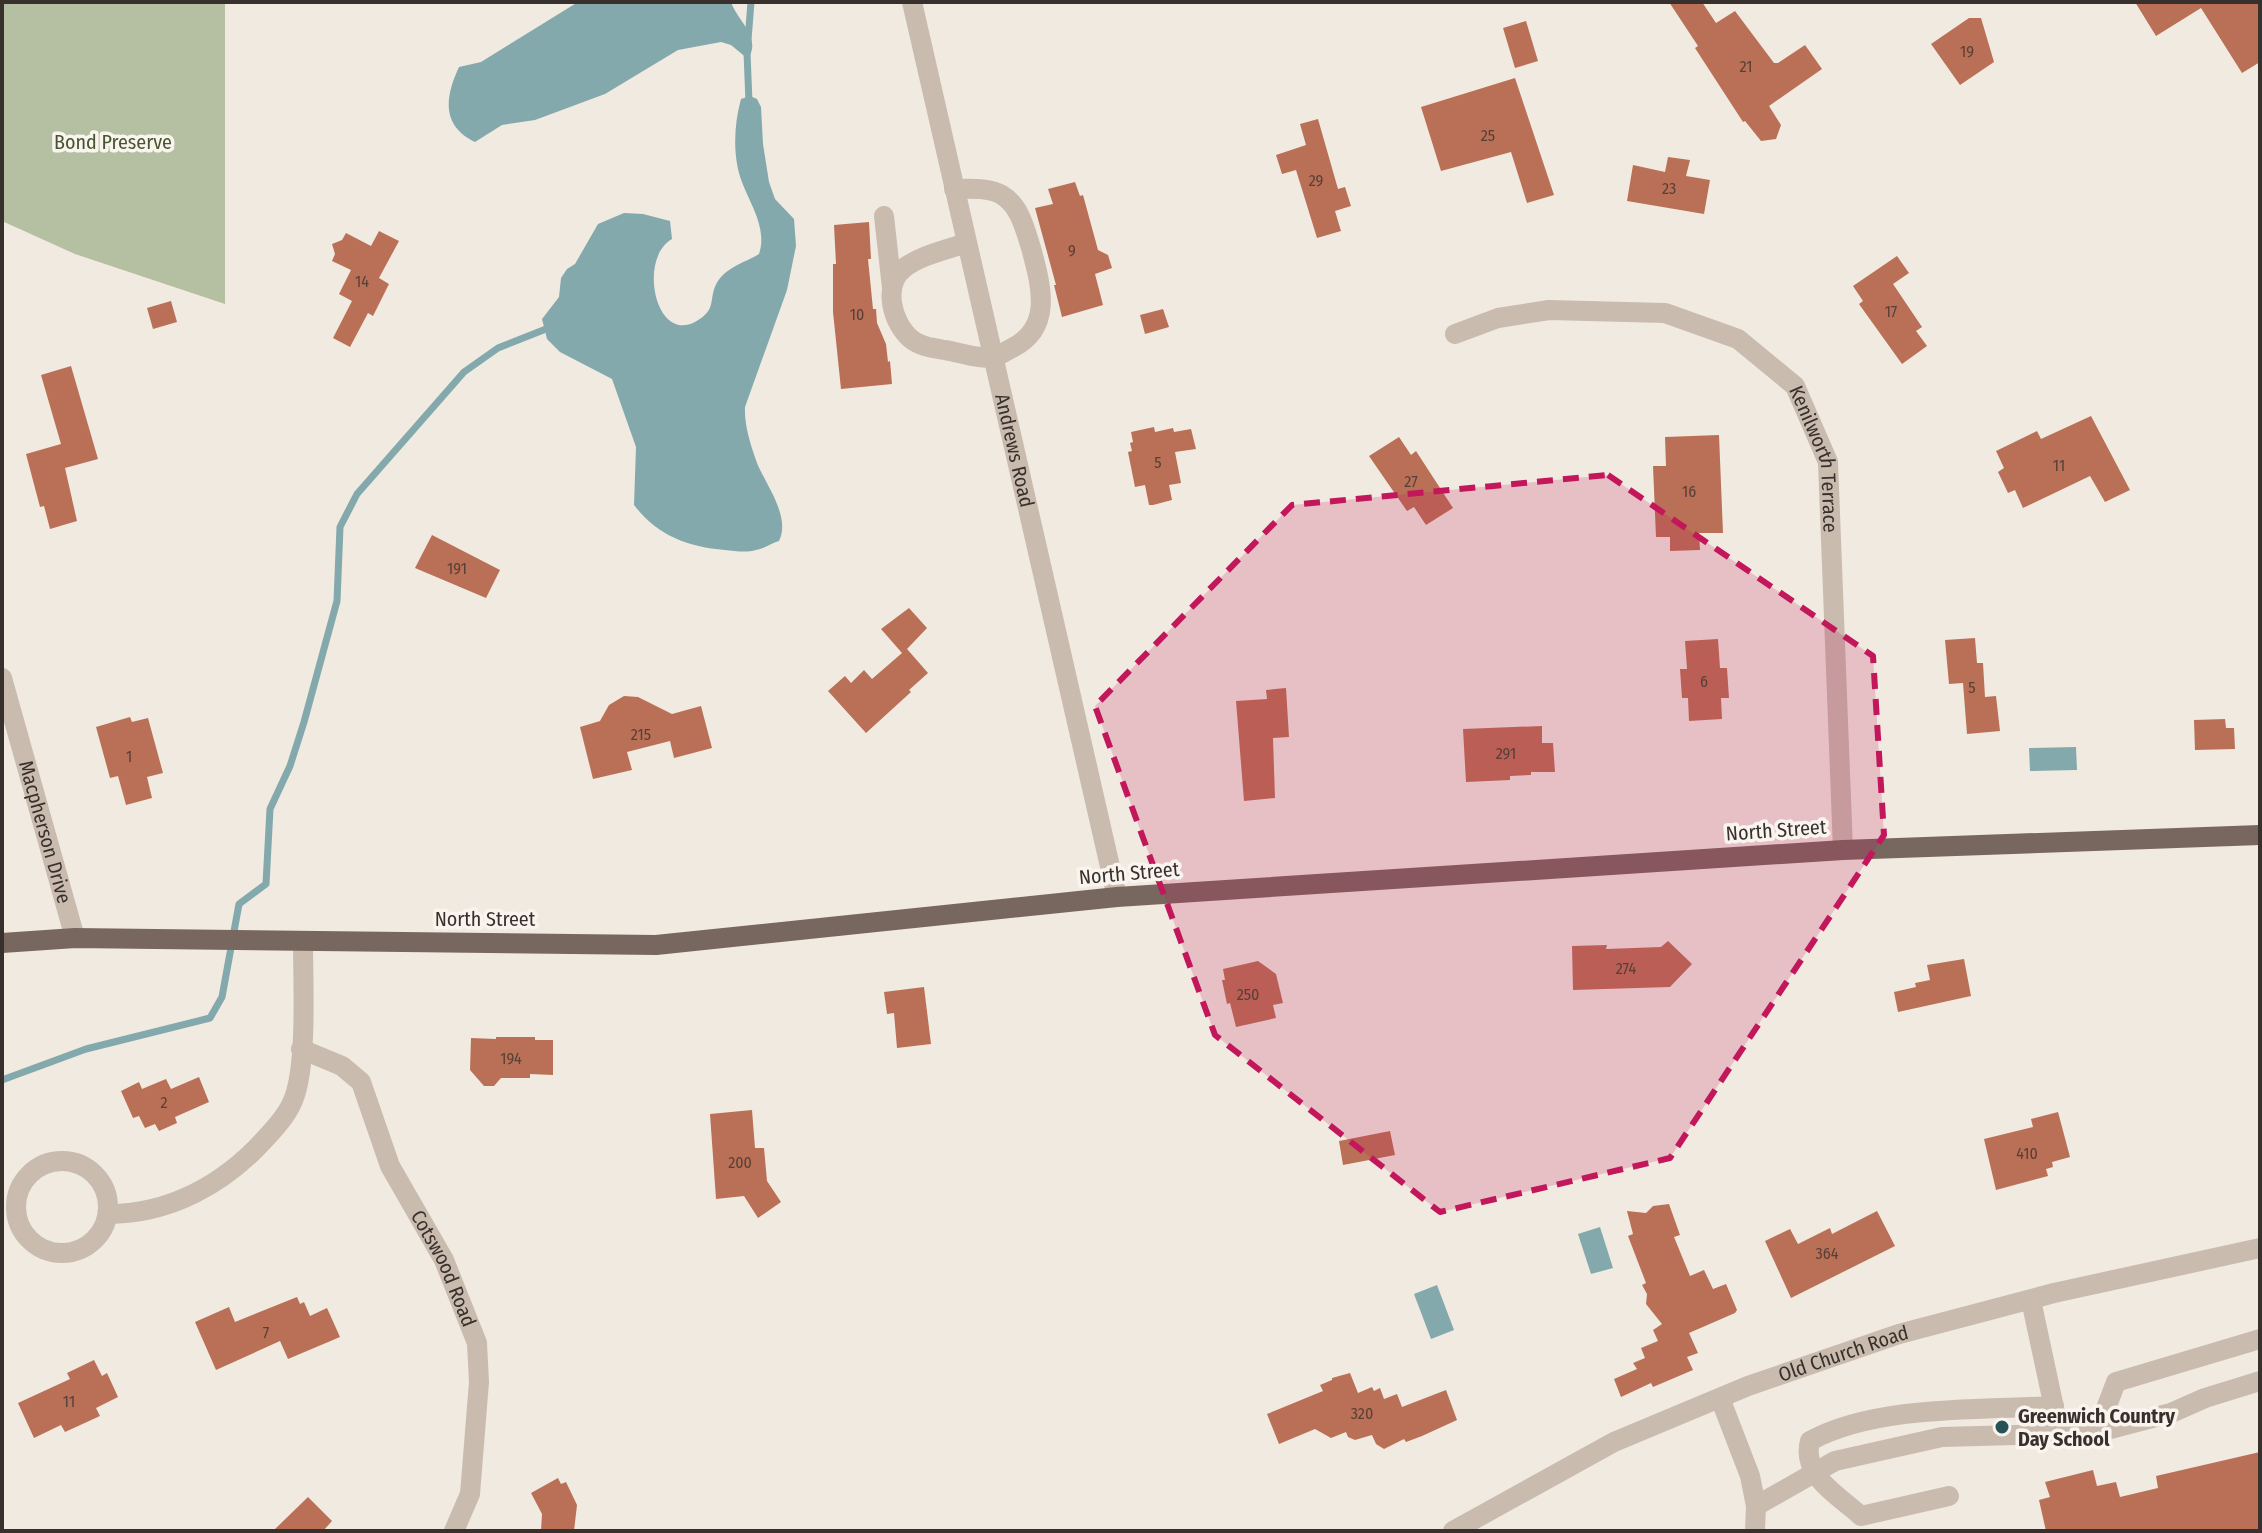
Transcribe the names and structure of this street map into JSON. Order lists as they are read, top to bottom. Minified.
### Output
{"streets":{"main road":["North Street"],"street":["Andrews Road","Kenilworth Terrace","Macpherson Drive","Cotswood Road","Old Church Road"]},"crossings":[["Andrews Road","North Street"],["Kenilworth Terrace","North Street"],["North Street","Macpherson Drive"]],"parks":["Bond Preserve"],"places":["Greenwich Country Day School"],"house_numbers":["19","21","25","29","23","9","14","17","10","5","11","27","16","191","6","5","215","291","1","274","250","194","2","410","200","364","7","11","320"]}
